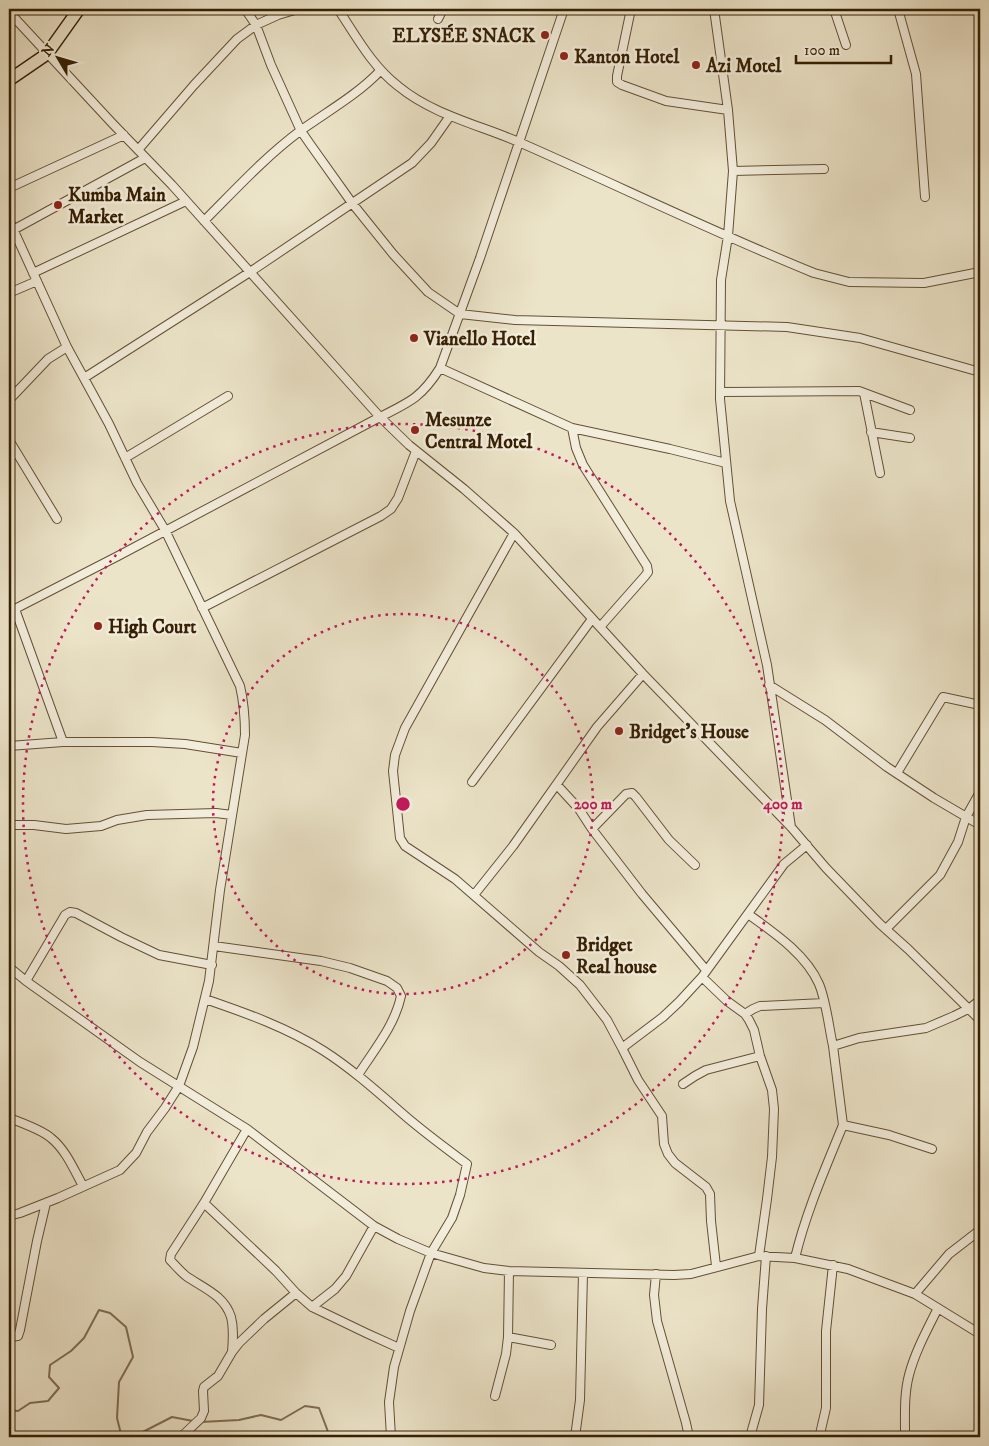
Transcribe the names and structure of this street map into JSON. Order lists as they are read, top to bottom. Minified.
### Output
{"places":["ELYSÉE SNACK","Kanton Hotel","Azi Motel","Kumba Main Market","Vianello Hotel","Mesunze Central Motel","High Court","Bridget’s House","Bridget Real house"],"scale_bar":"100 m","north":"top left","rings":["200 m","400 m"]}
